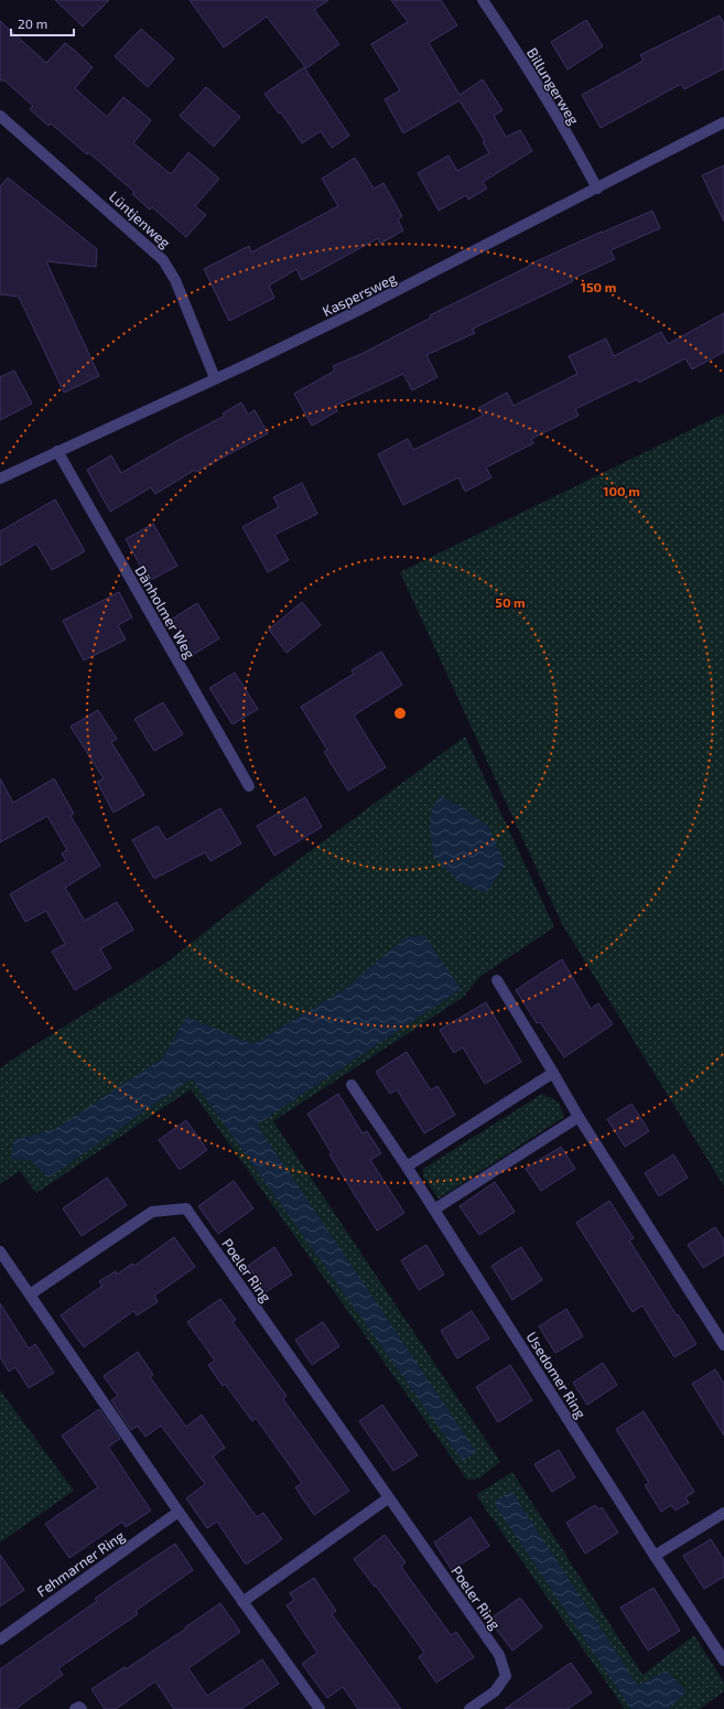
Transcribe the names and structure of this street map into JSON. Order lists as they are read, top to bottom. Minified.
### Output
{"streets":{"street":["Billungerweg","Lüntjenweg","Kaspersweg","Dänholmer Weg","Poeler Ring","Usedomer Ring","Fehmarner Ring"]},"crossings":[["Billungerweg","Kaspersweg"],["Lüntjenweg","Kaspersweg"],["Kaspersweg","Dänholmer Weg"]],"scale_bar":"20 m","rings":["150 m","100 m","50 m"]}
